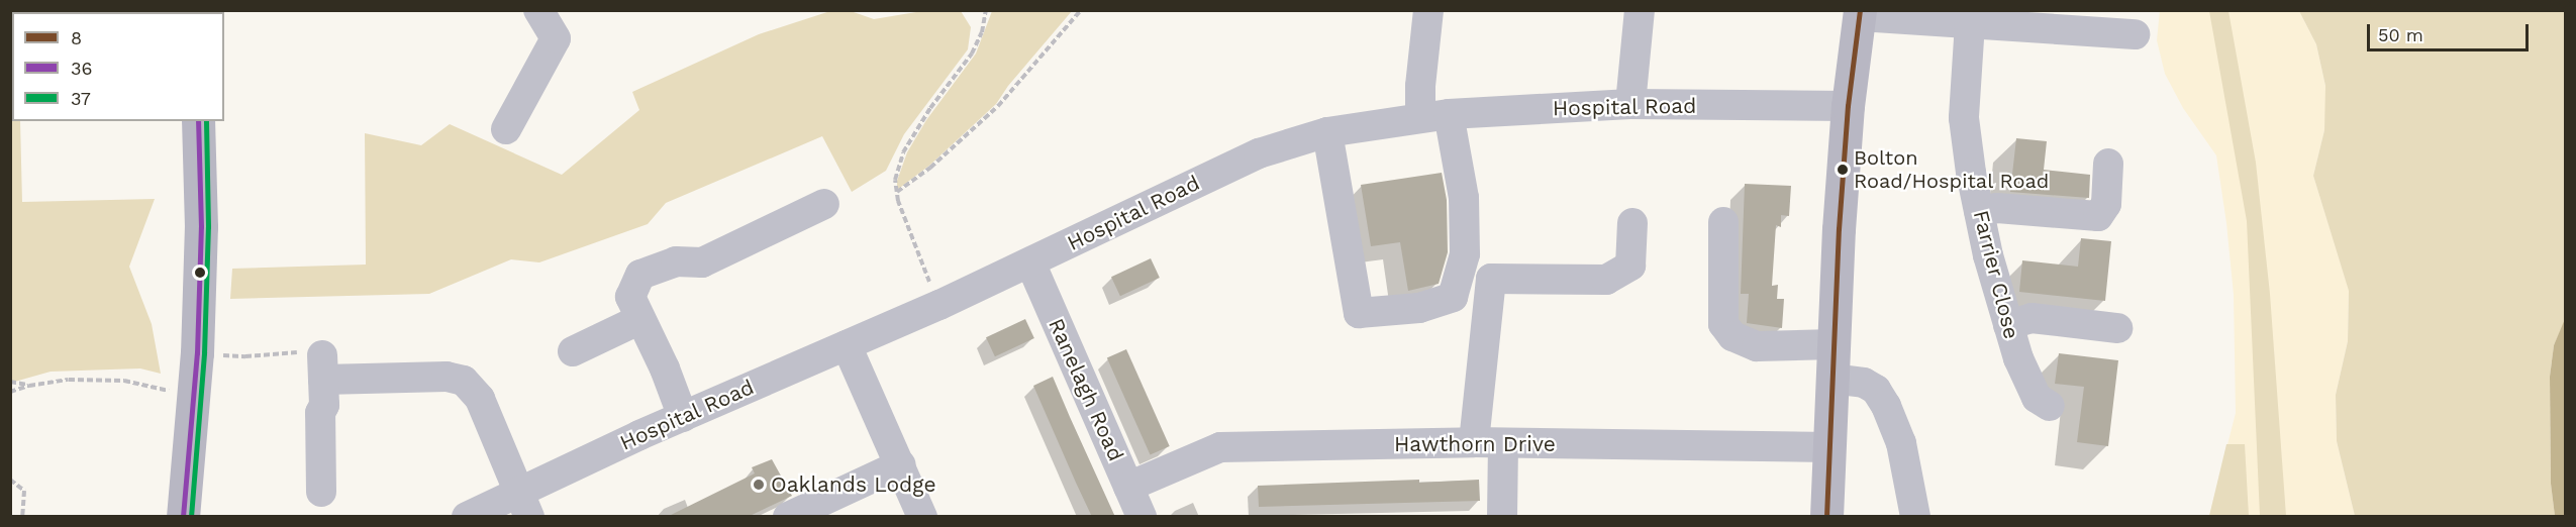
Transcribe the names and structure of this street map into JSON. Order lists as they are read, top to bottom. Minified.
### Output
{"streets":{"street":["Hospital Road","Farrier Close","Ranelagh Road","Hawthorn Drive"]},"crossings":[["Hospital Road","Ranelagh Road"],["Ranelagh Road","Hawthorn Drive"]],"places":["Bolton Road/Hospital Road","Oaklands Lodge"],"lines":["transit line 8","transit line 36","transit line 37"],"legend":["8","36","37"],"scale_bar":"50 m"}
